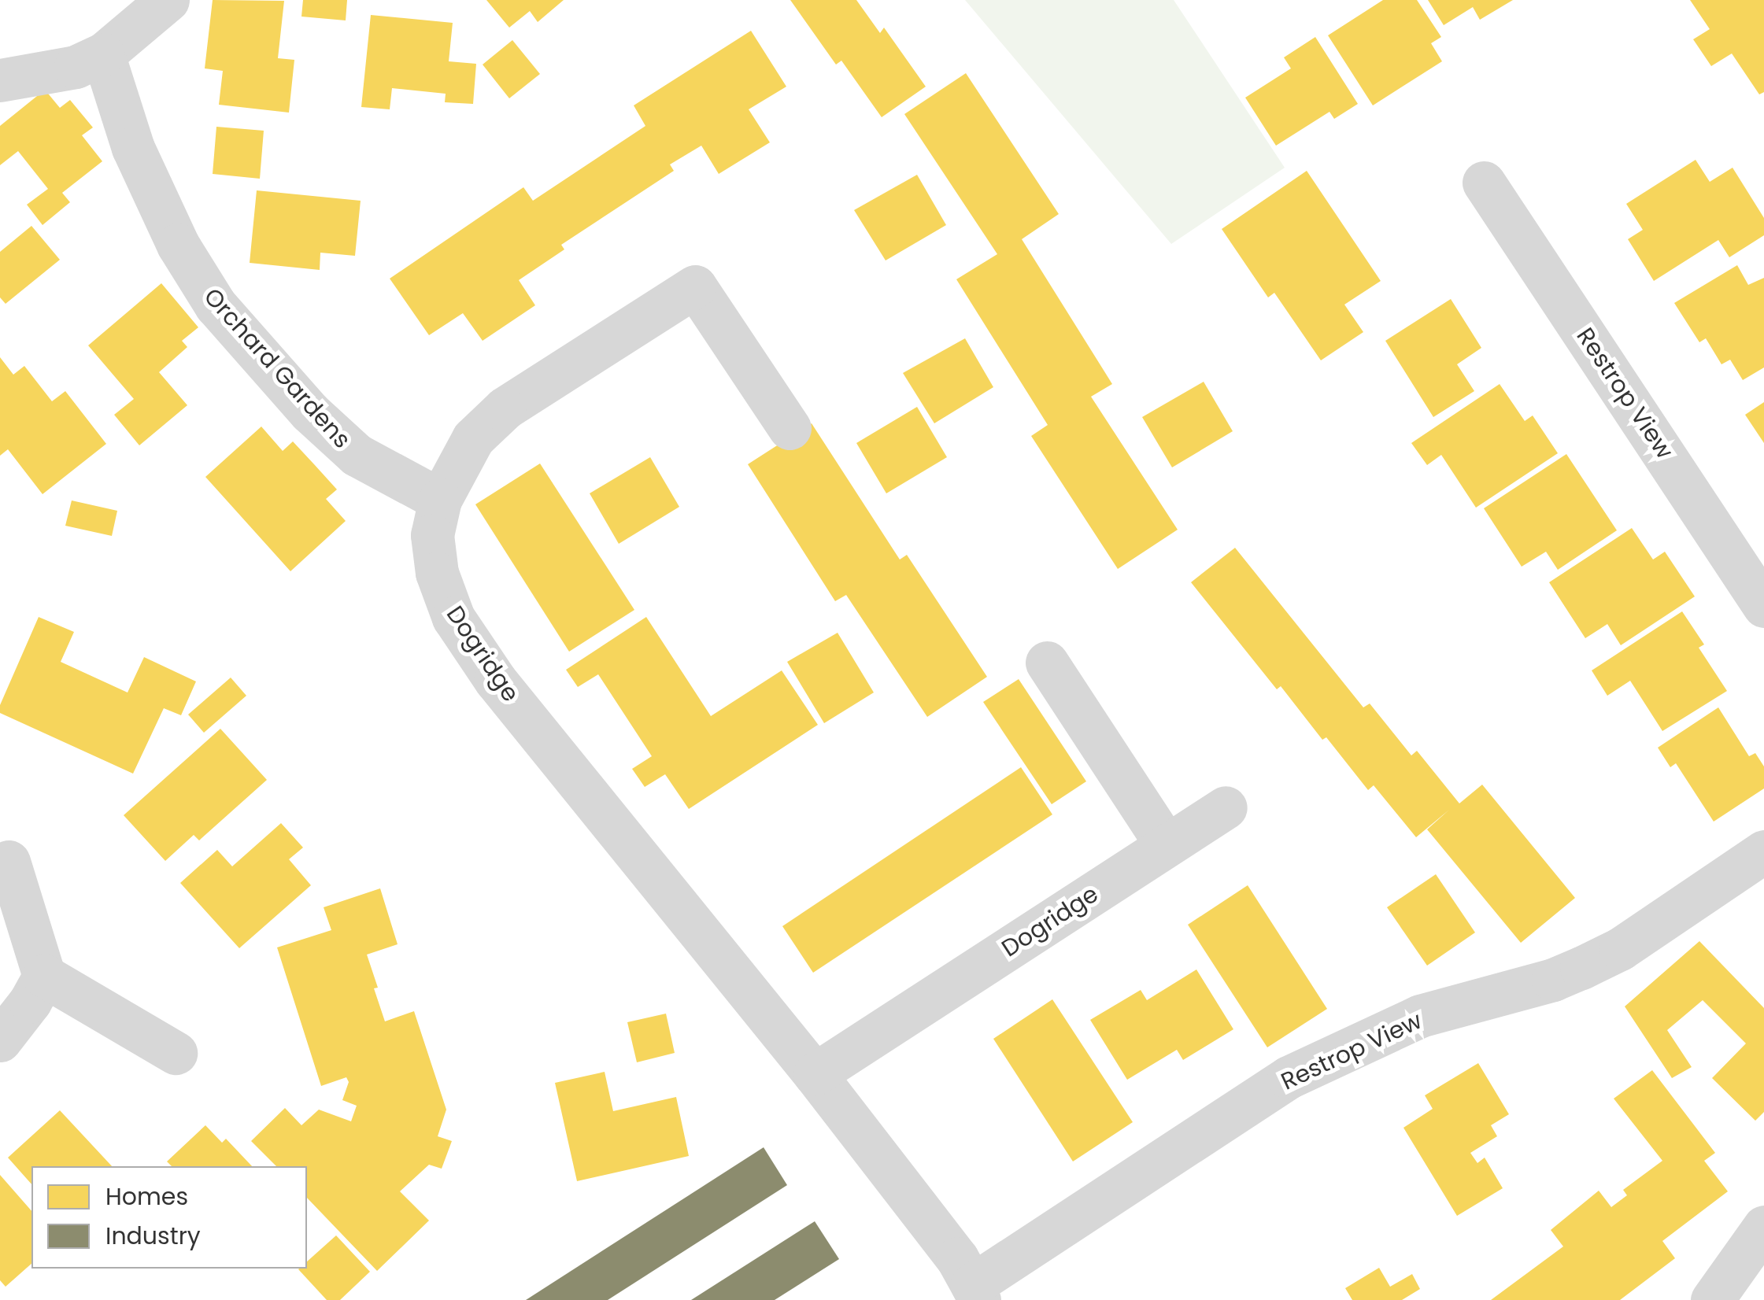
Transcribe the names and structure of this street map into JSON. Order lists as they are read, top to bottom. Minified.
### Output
{"streets":{"street":["Orchard Gardens","Restrop View","Dogridge"]},"crossings":[["Orchard Gardens","Dogridge"],["Restrop View","Dogridge"]],"legend":["Homes","Industry"]}
